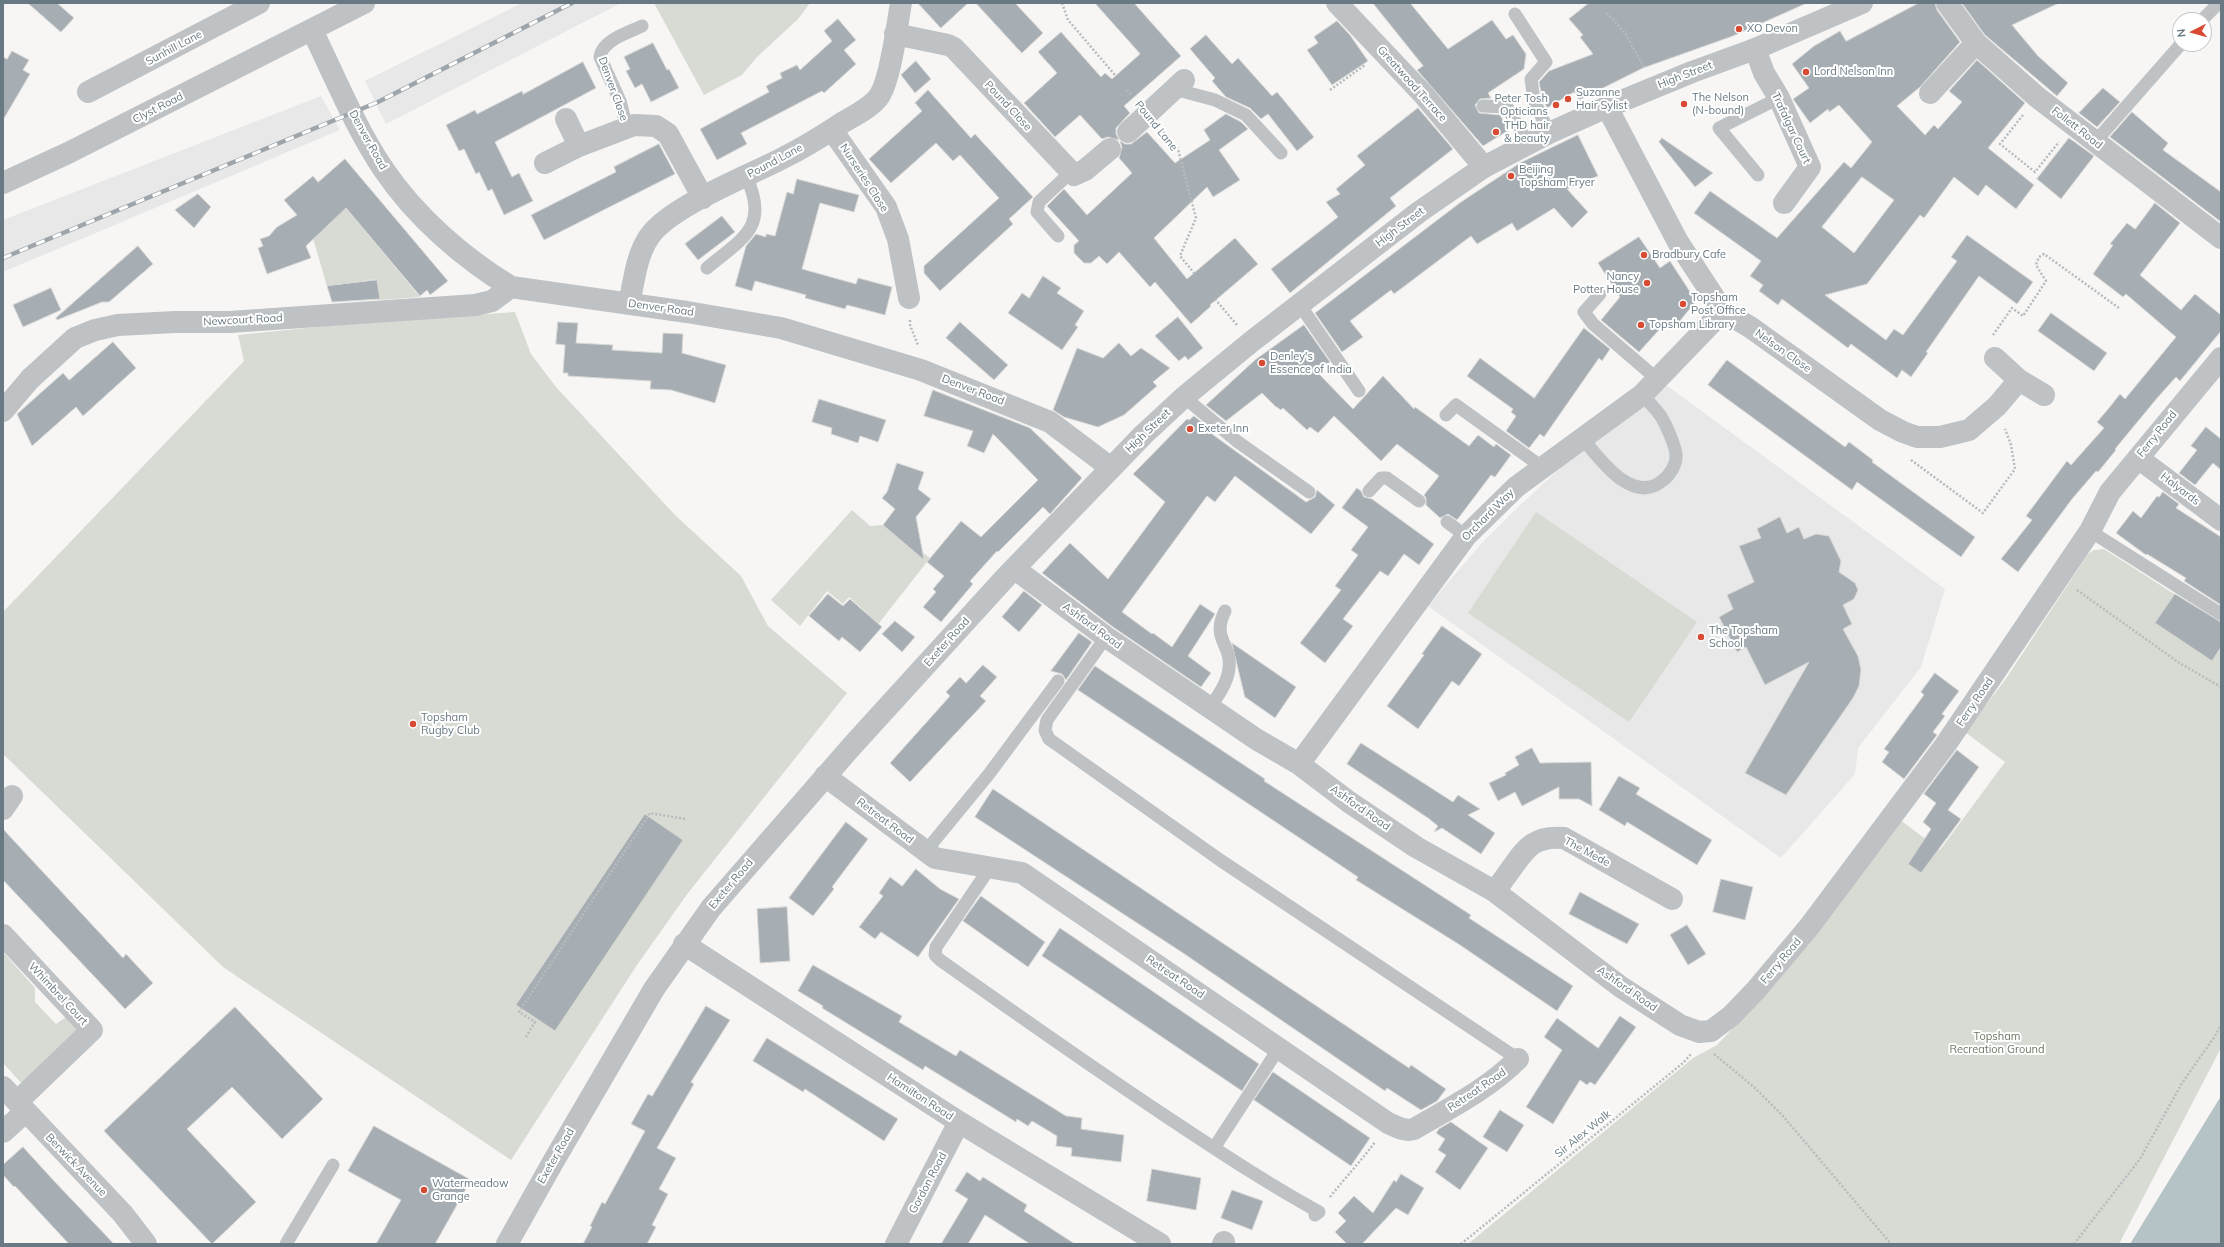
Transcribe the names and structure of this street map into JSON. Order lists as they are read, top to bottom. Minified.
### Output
{"streets":{"street":["Sunhill Lane","High Street","Greatwood Terrace","Denver Close","Pound Close","Clyst Road","Pound Lane","Trafalgar Court","Follett Road","Denver Road","Nurseries Close","Newcourt Road","Nelson Close","Ferry Road","Halyards","Orchard Way","Ashford Road","Exeter Road","Retreat Road","The Mede","Whimbrel Court","Hamilton Road","Berwick Avenue","Gordon Road"],"path":["Sir Alex Walk"]},"crossings":[["High Street","Greatwood Terrace"],["High Street","Trafalgar Court"],["High Street","Denver Road"],["High Street","Nelson Close"],["High Street","Ashford Road"],["High Street","Exeter Road"],["Denver Close","Pound Lane"],["Pound Close","Pound Lane"],["Clyst Road","Denver Road"],["Pound Lane","Denver Road"],["Pound Lane","Nurseries Close"],["Denver Road","Newcourt Road"],["Nelson Close","Orchard Way"],["Ferry Road","Halyards"],["Ferry Road","Ashford Road"],["Ferry Road","Sir Alex Walk"],["Orchard Way","Ashford Road"],["Ashford Road","Exeter Road"],["Ashford Road","The Mede"],["Ashford Road","Sir Alex Walk"],["Exeter Road","Retreat Road"],["Exeter Road","Hamilton Road"],["Whimbrel Court","Berwick Avenue"],["Hamilton Road","Gordon Road"]],"parks":["Topsham Recreation Ground"],"places":["XO Devon","Lord Nelson Inn","Suzanne Hair Sylist","The Nelson (N-bound)","Peter Tosh Opticians","THD hair & beauty","Beijing Topsham Fryer","Bradbury Cafe","Nancy Potter House","Topsham Post Office","Topsham Library","Denley's Essence of India","Exeter Inn","The Topsham School","Topsham Rugby Club","Watermeadow Grange"],"north":"left"}
